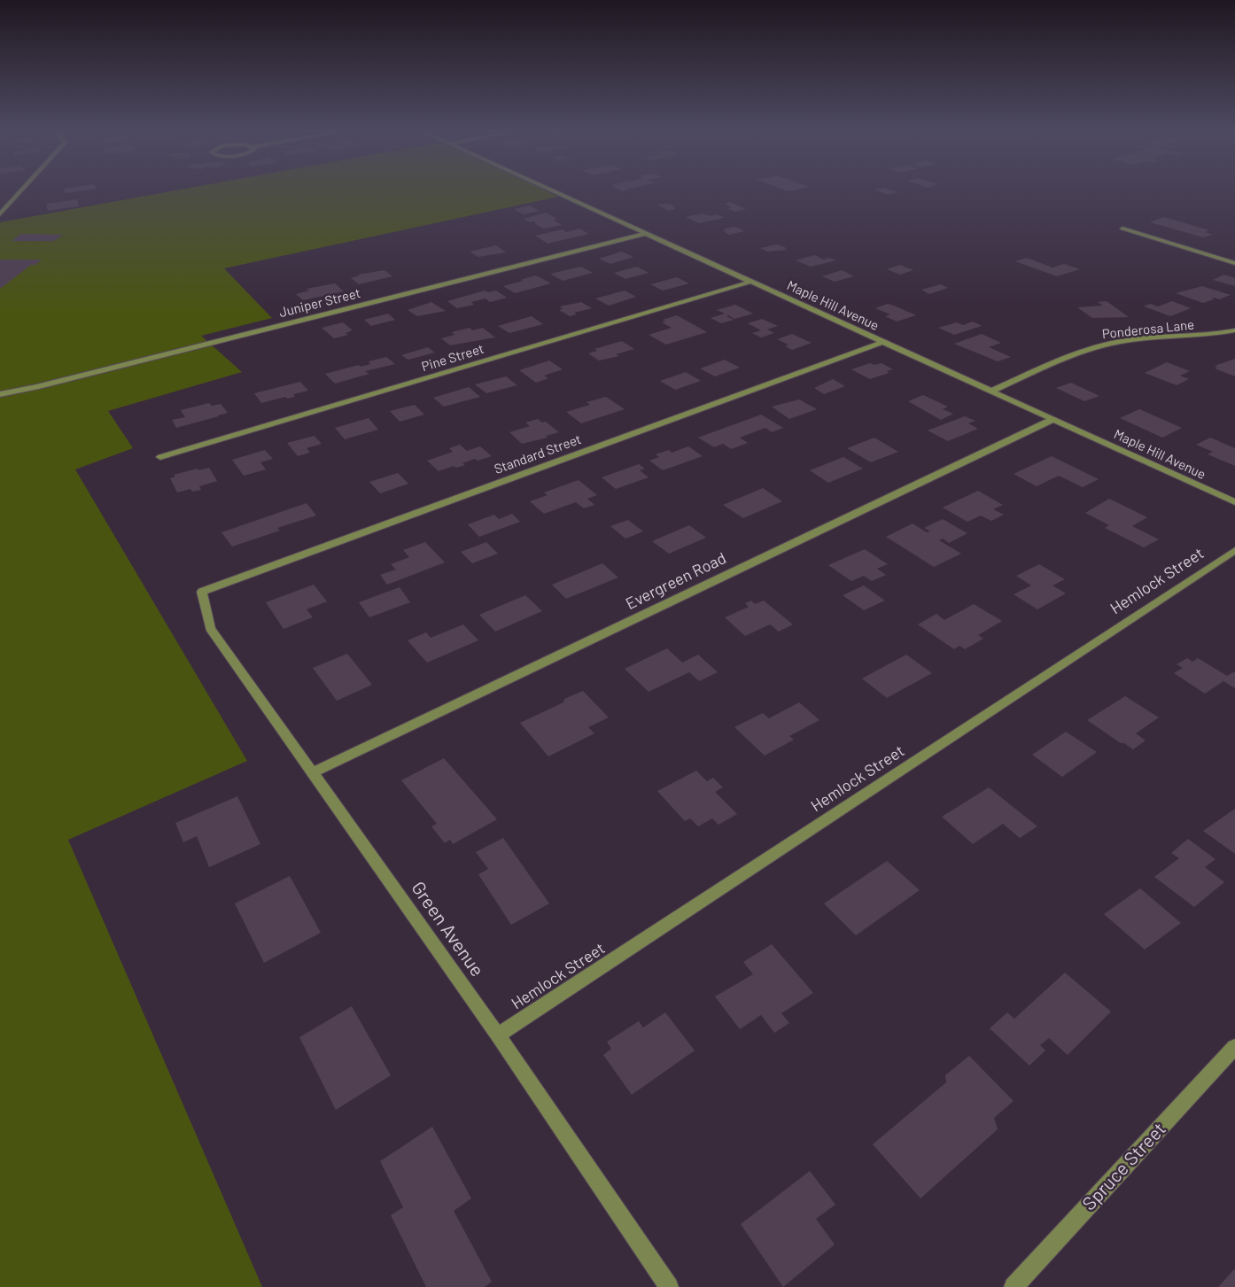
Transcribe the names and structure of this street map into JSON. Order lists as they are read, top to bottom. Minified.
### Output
{"streets":{"street":["Juniper Street","Maple Hill Avenue","Ponderosa Lane","Pine Street","Standard Street","Evergreen Road","Hemlock Street","Green Avenue","Spruce Street"]},"crossings":[["Juniper Street","Maple Hill Avenue"],["Maple Hill Avenue","Ponderosa Lane"],["Maple Hill Avenue","Pine Street"],["Maple Hill Avenue","Standard Street"],["Maple Hill Avenue","Evergreen Road"],["Standard Street","Green Avenue"],["Evergreen Road","Green Avenue"],["Hemlock Street","Green Avenue"]]}
